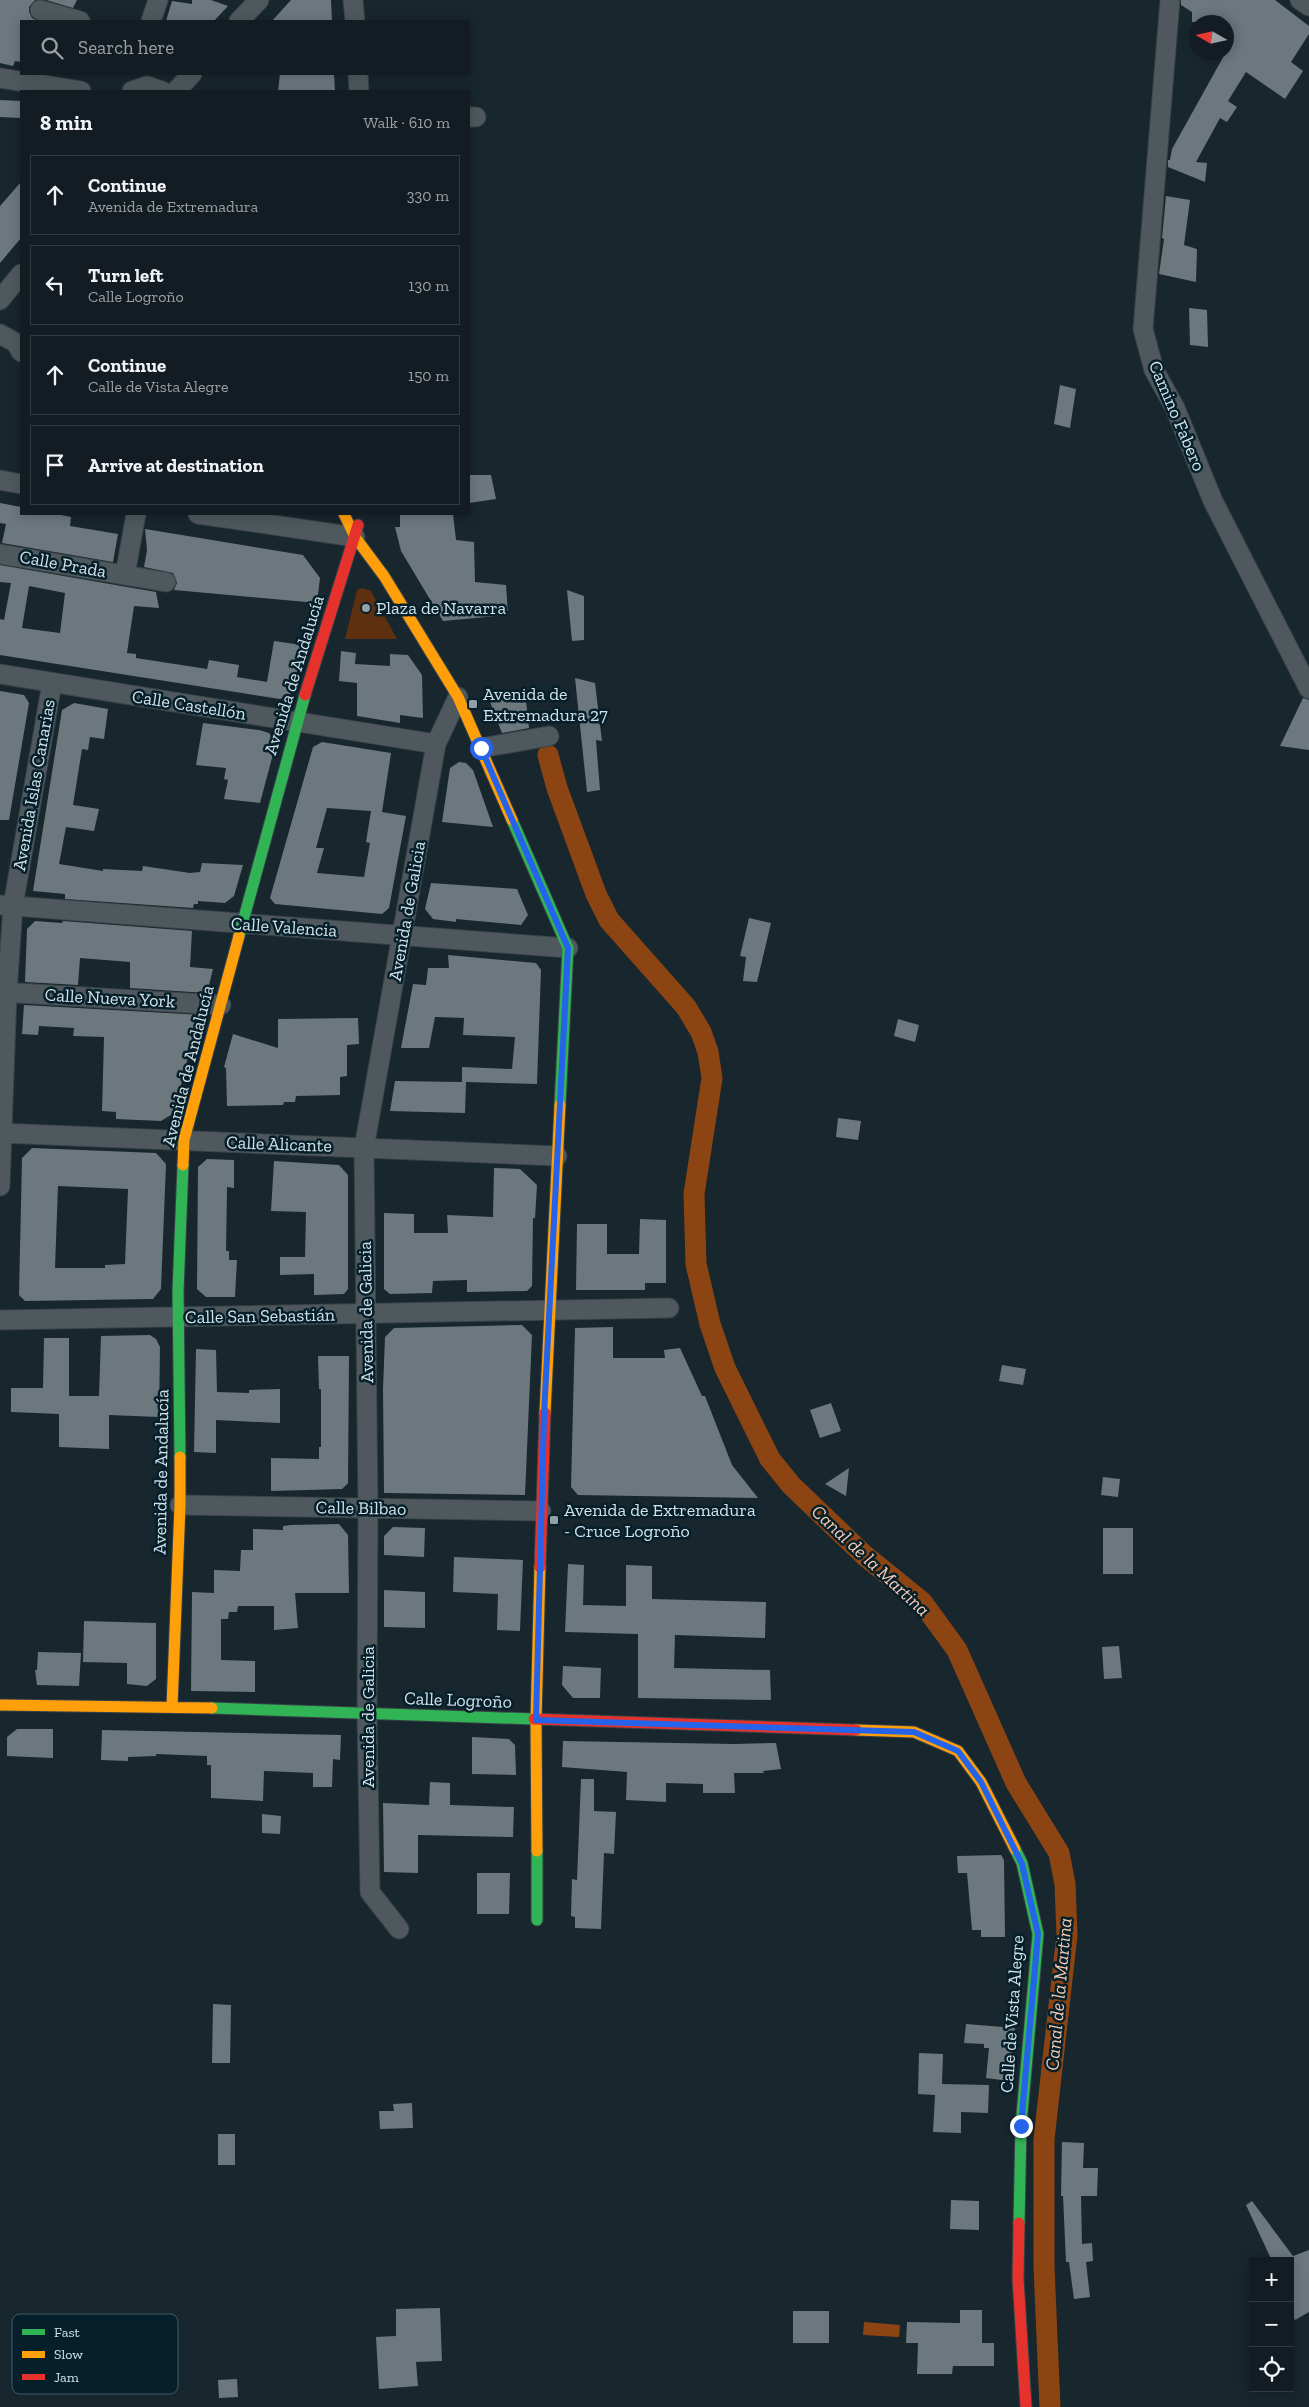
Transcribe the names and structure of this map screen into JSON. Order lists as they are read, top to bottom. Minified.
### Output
{"streets":{"street":["Camino Fabero","Calle Prada","Avenida de Andalucía","Calle Castellón","Avenida Islas Canarias","Avenida de Galicia","Calle Valencia","Calle Nueva York","Calle Alicante","Calle San Sebastián","Calle Bilbao","Calle Logroño","Calle de Vista Alegre"]},"crossings":[["Avenida de Andalucía","Calle Castellón"],["Avenida de Andalucía","Calle Valencia"],["Avenida de Andalucía","Calle Nueva York"],["Avenida de Andalucía","Calle Alicante"],["Avenida de Andalucía","Calle San Sebastián"],["Avenida de Andalucía","Calle Bilbao"],["Avenida de Andalucía","Calle Logroño"],["Calle Castellón","Avenida Islas Canarias"],["Calle Castellón","Avenida de Galicia"],["Avenida Islas Canarias","Calle Valencia"],["Avenida Islas Canarias","Calle Nueva York"],["Avenida Islas Canarias","Calle Alicante"],["Avenida de Galicia","Calle Valencia"],["Avenida de Galicia","Calle Alicante"],["Avenida de Galicia","Calle San Sebastián"],["Avenida de Galicia","Calle Bilbao"],["Avenida de Galicia","Calle Logroño"],["Calle Logroño","Calle de Vista Alegre"]],"water":["Canal de la Martina"],"places":{"other":["Plaza de Navarra"],"transit":["Avenida de Extremadura 27","Avenida de Extremadura - Cruce Logroño"]},"legend":["Fast","Slow","Jam"],"north":"left","page":{"search":"Search here","heading":["8 min","Walk · 610 m"],"list":[["Continue","Avenida de Extremadura","330 m"],["Turn left","Calle Logroño","130 m"],["Continue","Calle de Vista Alegre","150 m"],"Arrive at destination"],"map_buttons":["+","−"]}}
